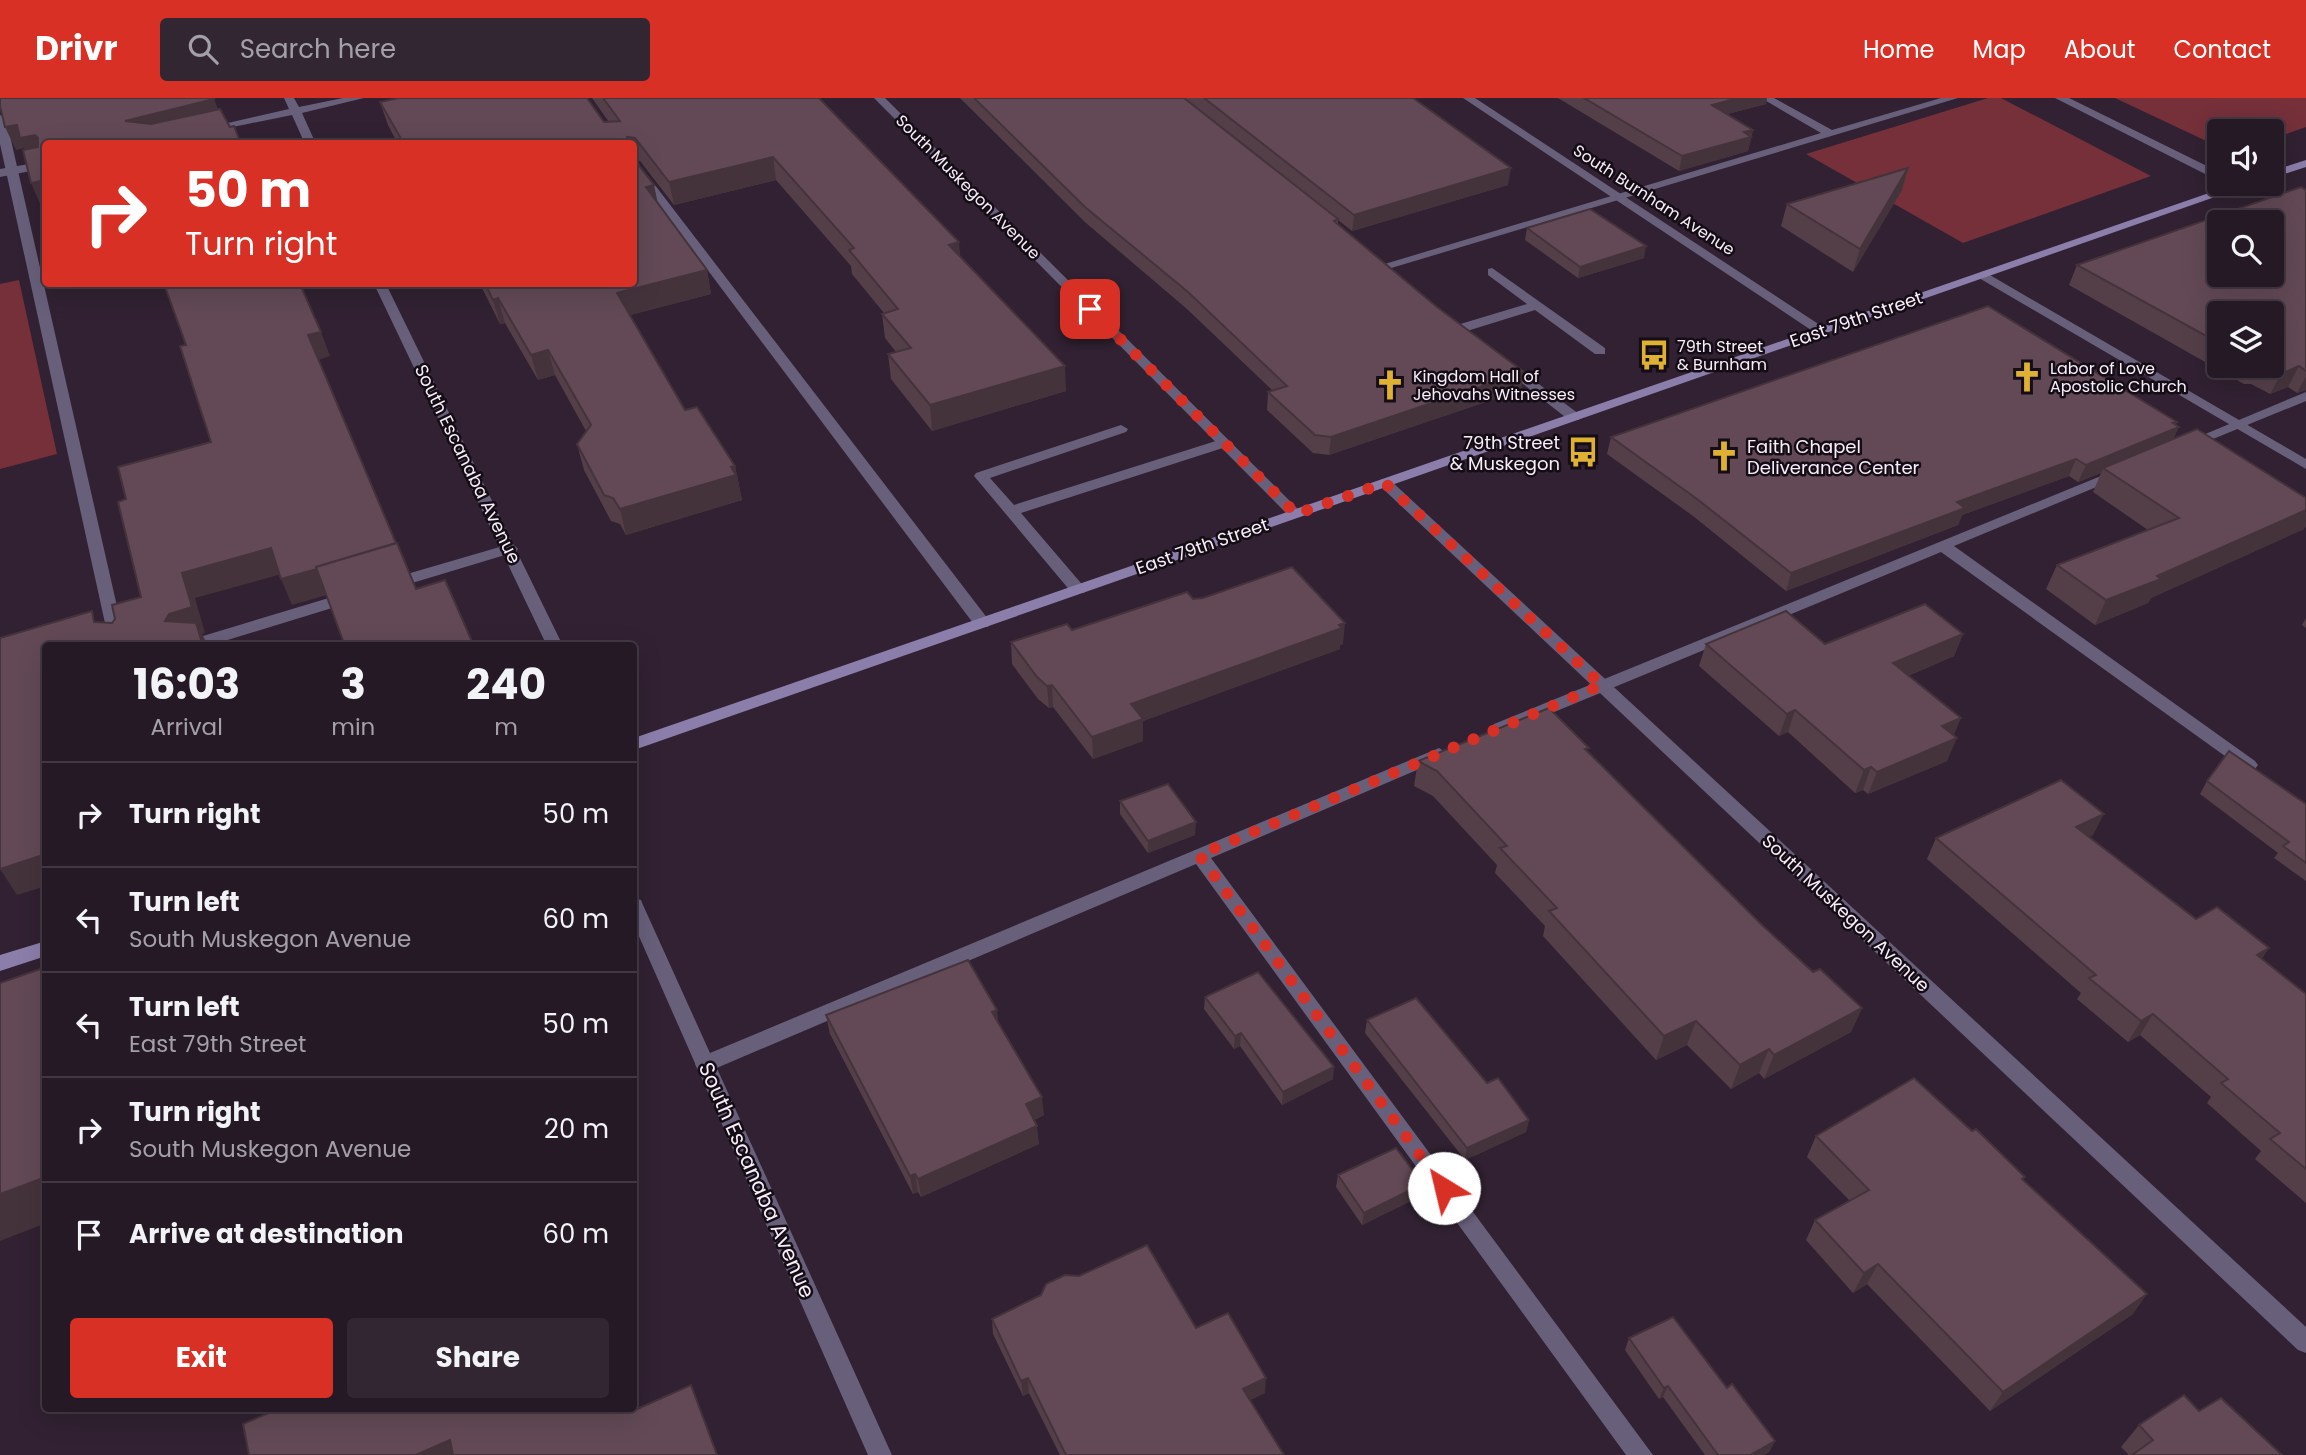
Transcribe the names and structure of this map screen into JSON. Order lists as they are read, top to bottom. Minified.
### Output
{"streets":{"main road":["East 79th Street"],"street":["South Muskegon Avenue","South Burnham Avenue","South Escanaba Avenue"]},"crossings":[["South Muskegon Avenue","East 79th Street"],["South Burnham Avenue","East 79th Street"]],"places":{"bus stop":["79th Street & Burnham","79th Street & Muskegon"],"church":["Labor of Love Apostolic Church","Kingdom Hall of Jehovahs Witnesses","Faith Chapel Deliverance Center"]},"page":{"header":"Drivr","search":"Search here","nav":["Home","Map","About","Contact"],"turn":["50 m","Turn right"],"eta":["16:03","Arrival","3","min","240","m"],"list":[{"name":"Turn right","value":"50 m"},{"name":"Turn left","note":"South Muskegon Avenue","value":"60 m"},{"name":"Turn left","note":"East 79th Street","value":"50 m"},{"name":"Turn right","note":"South Muskegon Avenue","value":"20 m"},{"name":"Arrive at destination","value":"60 m"}],"buttons":["Exit","Share"]}}
